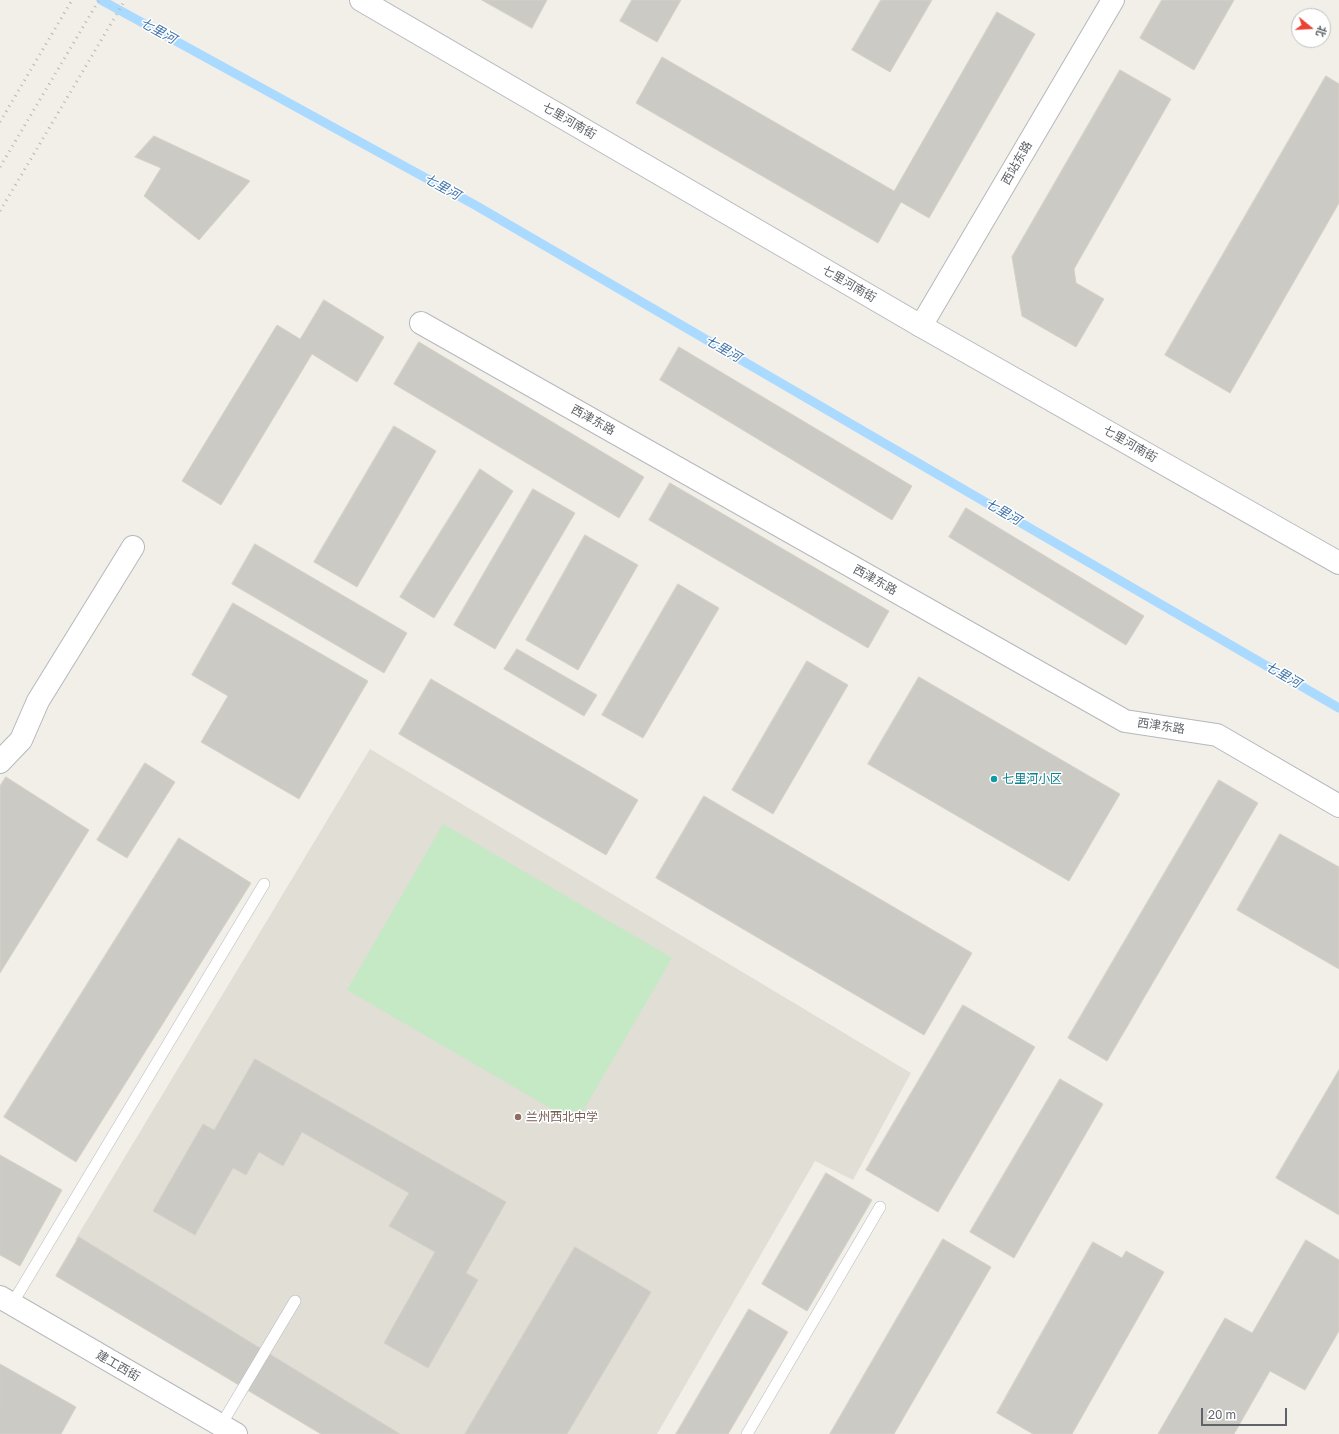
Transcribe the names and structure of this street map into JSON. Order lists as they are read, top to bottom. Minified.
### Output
{"streets":{"street":["七里河南街","西站东路","西津东路","建工西街"]},"crossings":[["七里河南街","西站东路"]],"water":["七里河"],"places":["七里河小区","兰州西北中学"],"scale_bar":"20 m","north":"right"}
